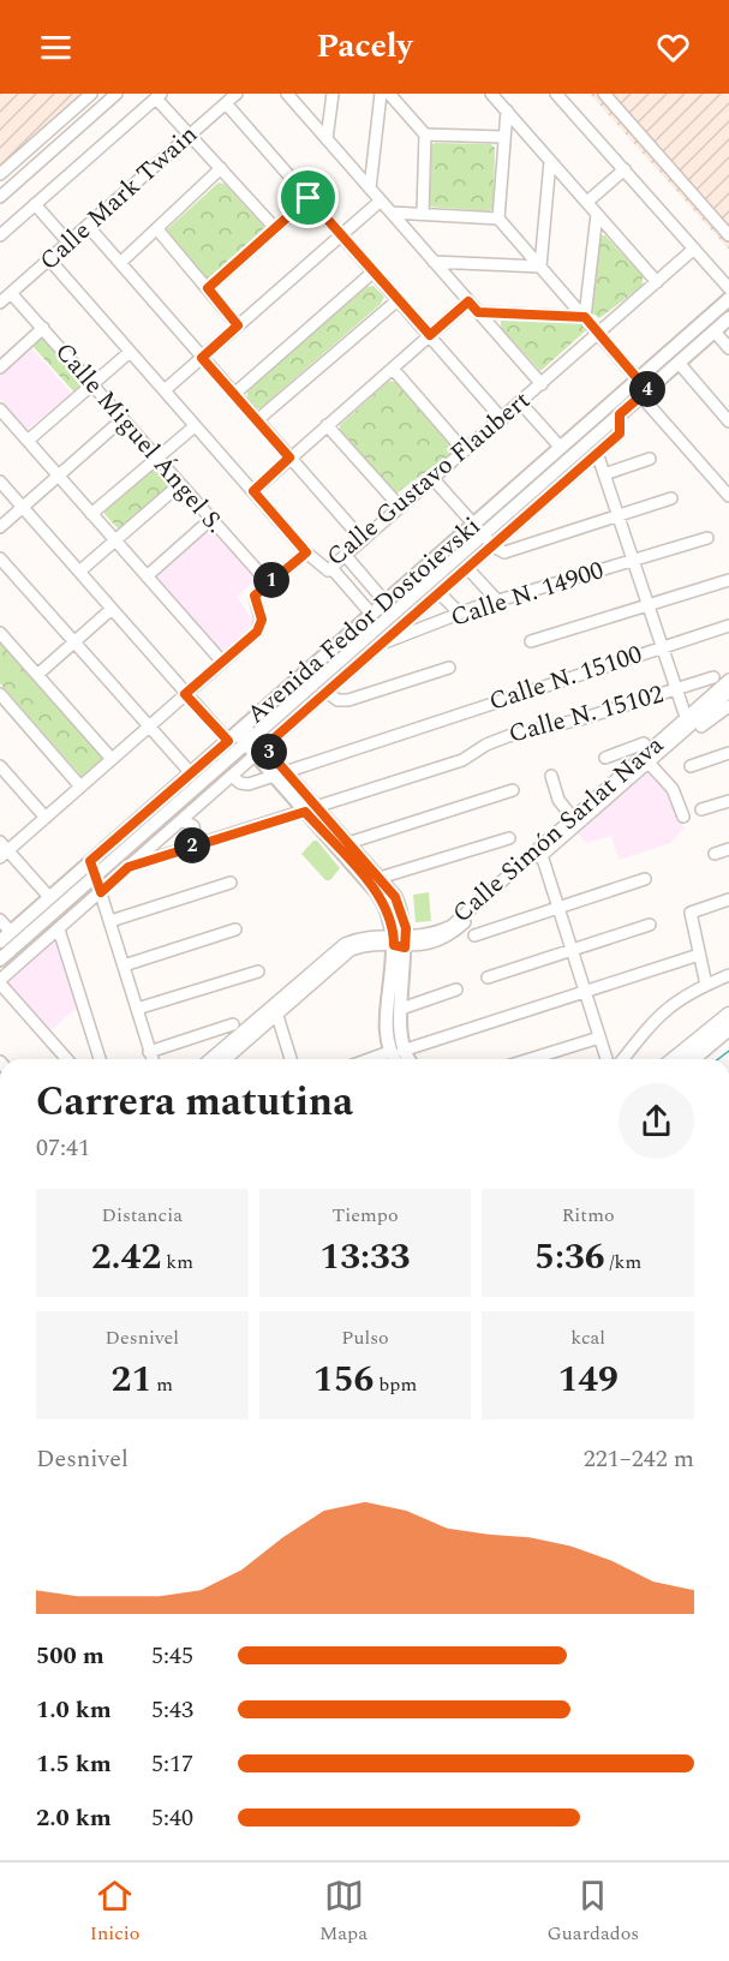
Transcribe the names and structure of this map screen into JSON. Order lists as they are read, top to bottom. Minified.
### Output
{"streets":{"main road":["Avenida Fedor Dostoievski"],"street":["Calle Mark Twain","Calle Miguel Ángel S.","Calle Gustavo Flaubert","Calle N. 14900","Calle N. 15100","Calle N. 15102","Calle Simón Sarlat Nava"]},"crossings":[["Calle Mark Twain","Calle Miguel Ángel S."],["Calle Miguel Ángel S.","Calle Gustavo Flaubert"]],"page":{"header":"Pacely","pins":["4","1","3","2"],"heading":["Carrera matutina","07:41"],"stats":[["Distancia","2.42 km"],["Tiempo","13:33"],["Ritmo","5:36 /km"],["Desnivel","21 m"],["Pulso","156 bpm"],["kcal","149"]],"chart":["Desnivel","221–242 m"],"list":[{"name":"500 m","note":"5:45"},{"name":"1.0 km","note":"5:43"},{"name":"1.5 km","note":"5:17"},{"name":"2.0 km","note":"5:40"}],"tabs":["Inicio","Mapa","Guardados"]}}
